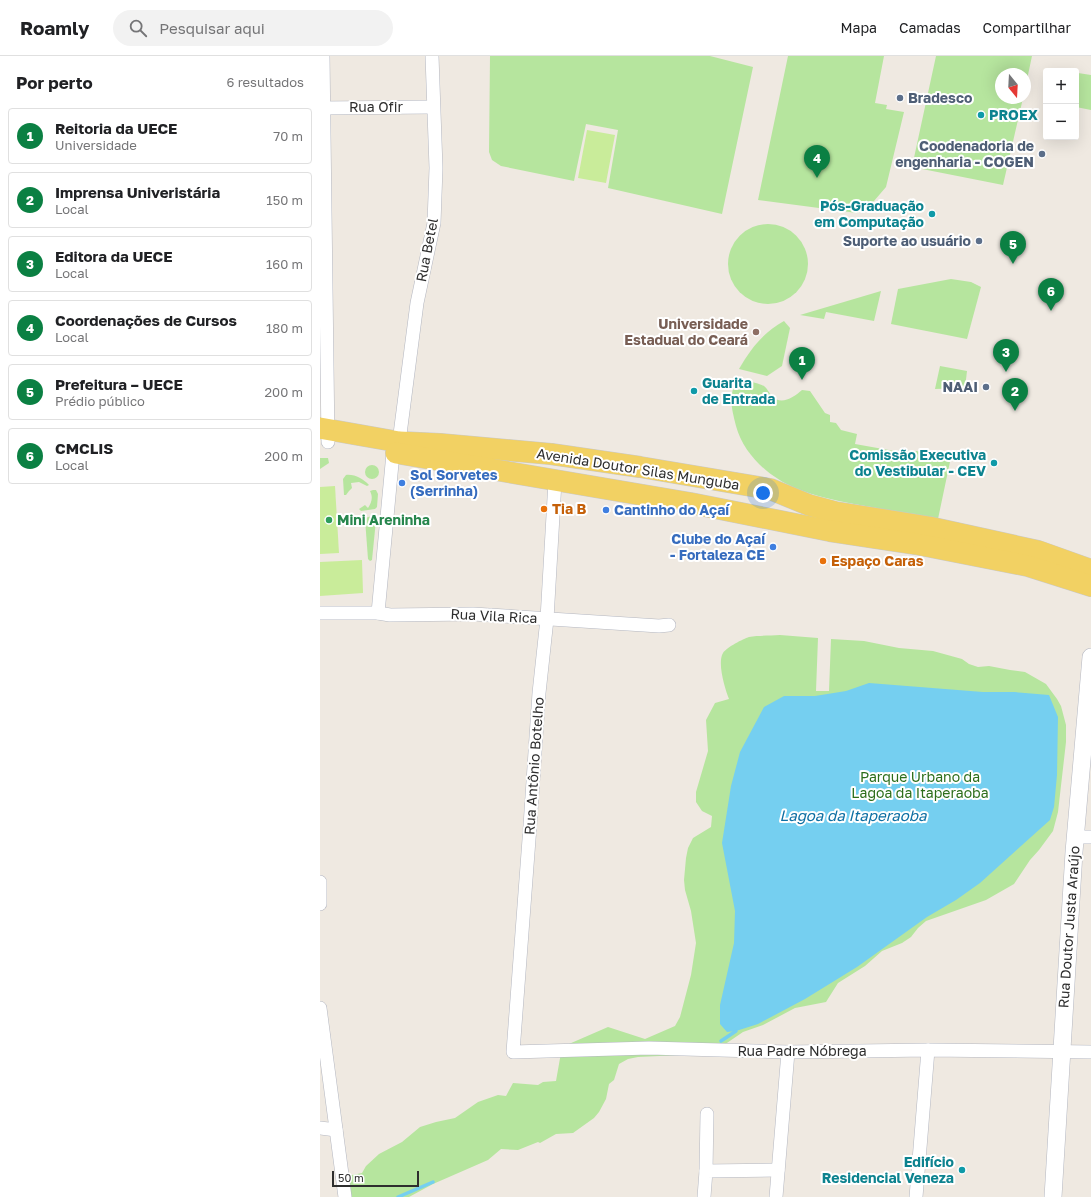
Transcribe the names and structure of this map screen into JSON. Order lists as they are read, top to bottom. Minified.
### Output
{"streets":{"main road":["Avenida Doutor Silas Munguba"],"street":["Rua Ofir","Rua Betel","Rua Vila Rica","Rua Antônio Botelho","Rua Doutor Justa Araújo","Rua Padre Nóbrega"]},"crossings":[["Rua Ofir","Rua Betel"],["Rua Betel","Avenida Doutor Silas Munguba"],["Rua Betel","Rua Vila Rica"],["Avenida Doutor Silas Munguba","Rua Antônio Botelho"],["Rua Vila Rica","Rua Antônio Botelho"],["Rua Antônio Botelho","Rua Padre Nóbrega"],["Rua Doutor Justa Araújo","Rua Padre Nóbrega"]],"water":["Lagoa da Itaperaoba"],"parks":["Parque Urbano da Lagoa da Itaperaoba"],"places":["Bradesco","PROEX","Coodenadoria de engenharia - COGEN","Pós-Graduação em Computação","Suporte ao usuário","Universidade Estadual do Ceará","NAAI","Guarita de Entrada","Comissão Executiva do Vestibular - CEV","Sol Sorvetes (Serrinha)","Tia B","Cantinho do Açaí","Mini Areninha","Clube do Açaí - Fortaleza CE","Espaço Caras","Edifício Residencial Veneza"],"scale_bar":"50 m","north":"bottom","page":{"header":"Roamly","search":"Pesquisar aqui","nav":["Mapa","Camadas","Compartilhar"],"heading":["Por perto","6 resultados"],"map_buttons":["+","−"],"list":[{"mark":"1","name":"Reitoria da UECE","note":"Universidade","value":"70 m"},{"mark":"2","name":"Imprensa Univeristária","note":"Local","value":"150 m"},{"mark":"3","name":"Editora da UECE","note":"Local","value":"160 m"},{"mark":"4","name":"Coordenações de Cursos","note":"Local","value":"180 m"},{"mark":"5","name":"Prefeitura – UECE","note":"Prédio público","value":"200 m"},{"mark":"6","name":"CMCLIS","note":"Local","value":"200 m"}],"pins":["4","5","6","3","1","2"],"scale":"50 m"}}
